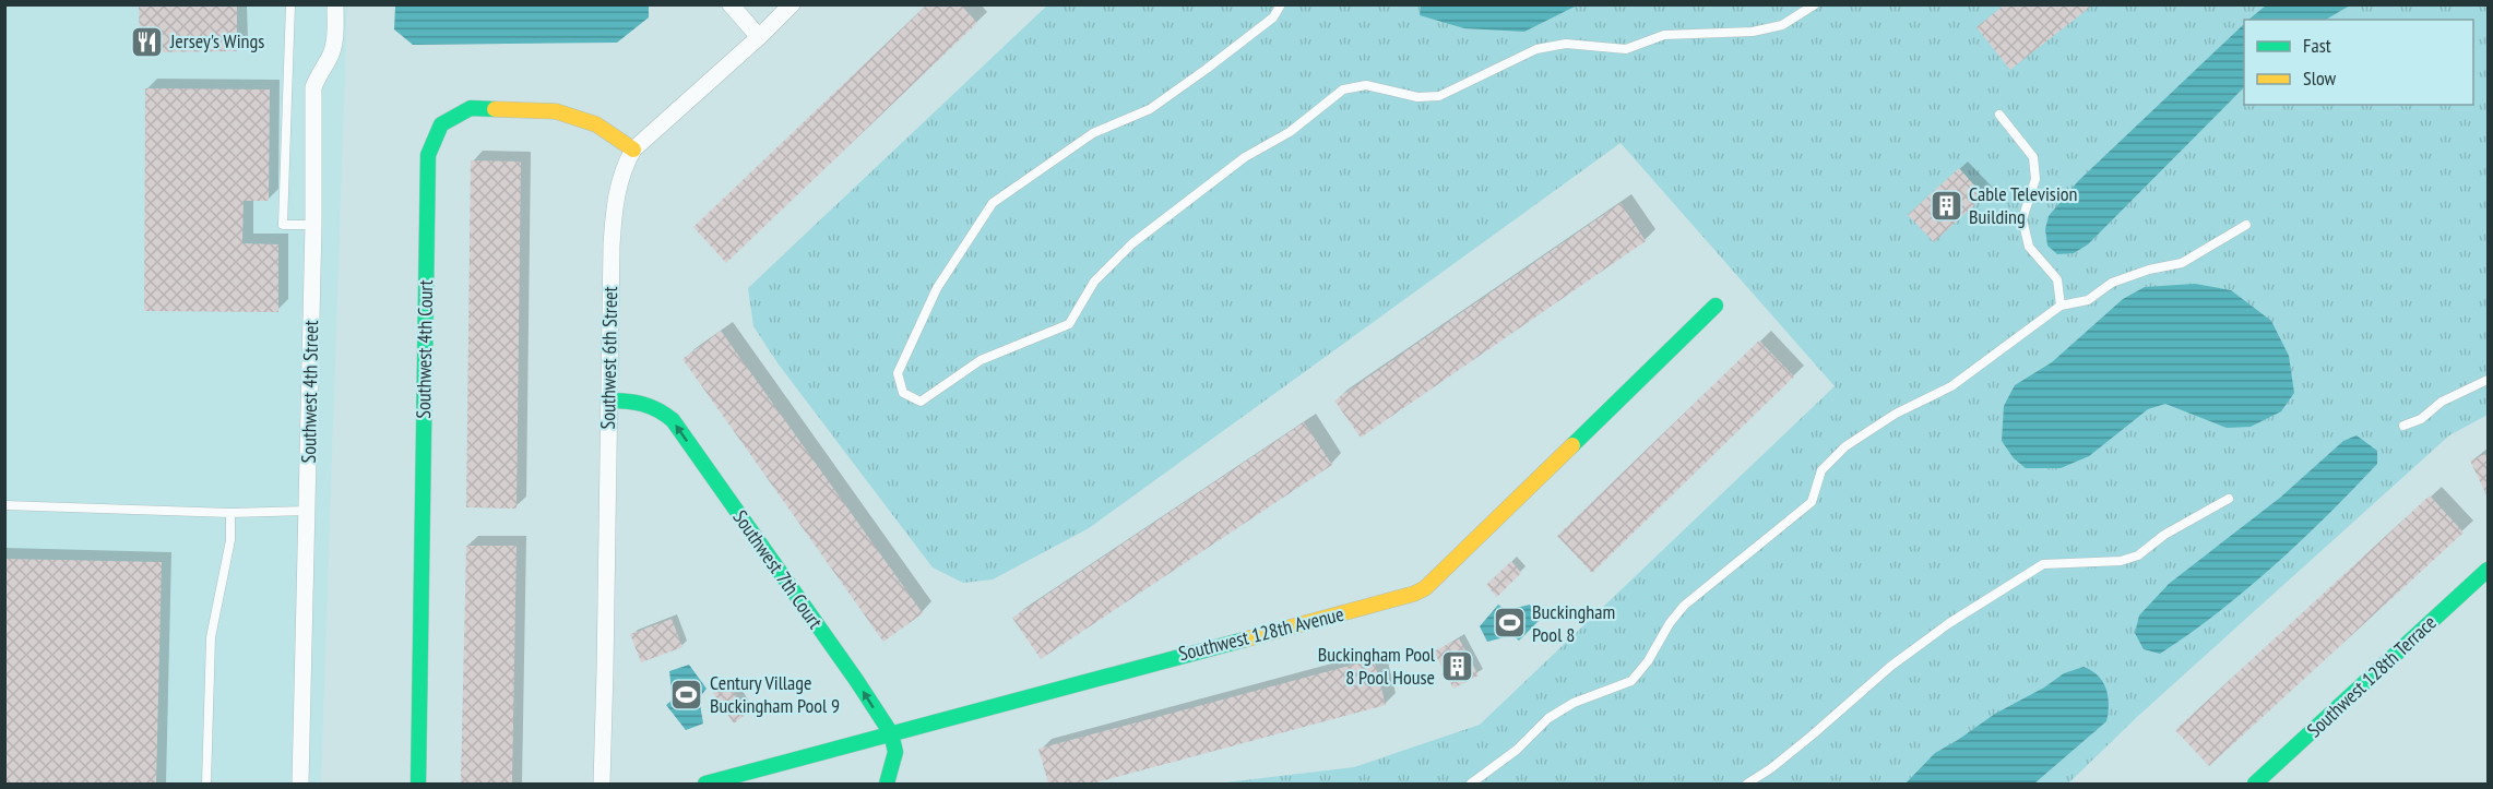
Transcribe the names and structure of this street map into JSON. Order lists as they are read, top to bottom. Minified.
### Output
{"streets":{"street":["Southwest 4th Court","Southwest 6th Street","Southwest 4th Street","Southwest 7th Court","Southwest 128th Avenue","Southwest 128th Terrace"]},"crossings":[["Southwest 4th Court","Southwest 6th Street"],["Southwest 6th Street","Southwest 7th Court"],["Southwest 7th Court","Southwest 128th Avenue"]],"one_way":["Southwest 7th Court"],"places":{"restaurant":["Jersey's Wings"],"building":["Cable Television Building","Buckingham Pool 8 Pool House"],"sports":["Buckingham Pool 8","Century Village Buckingham Pool 9"]},"legend":["Fast","Slow"]}
